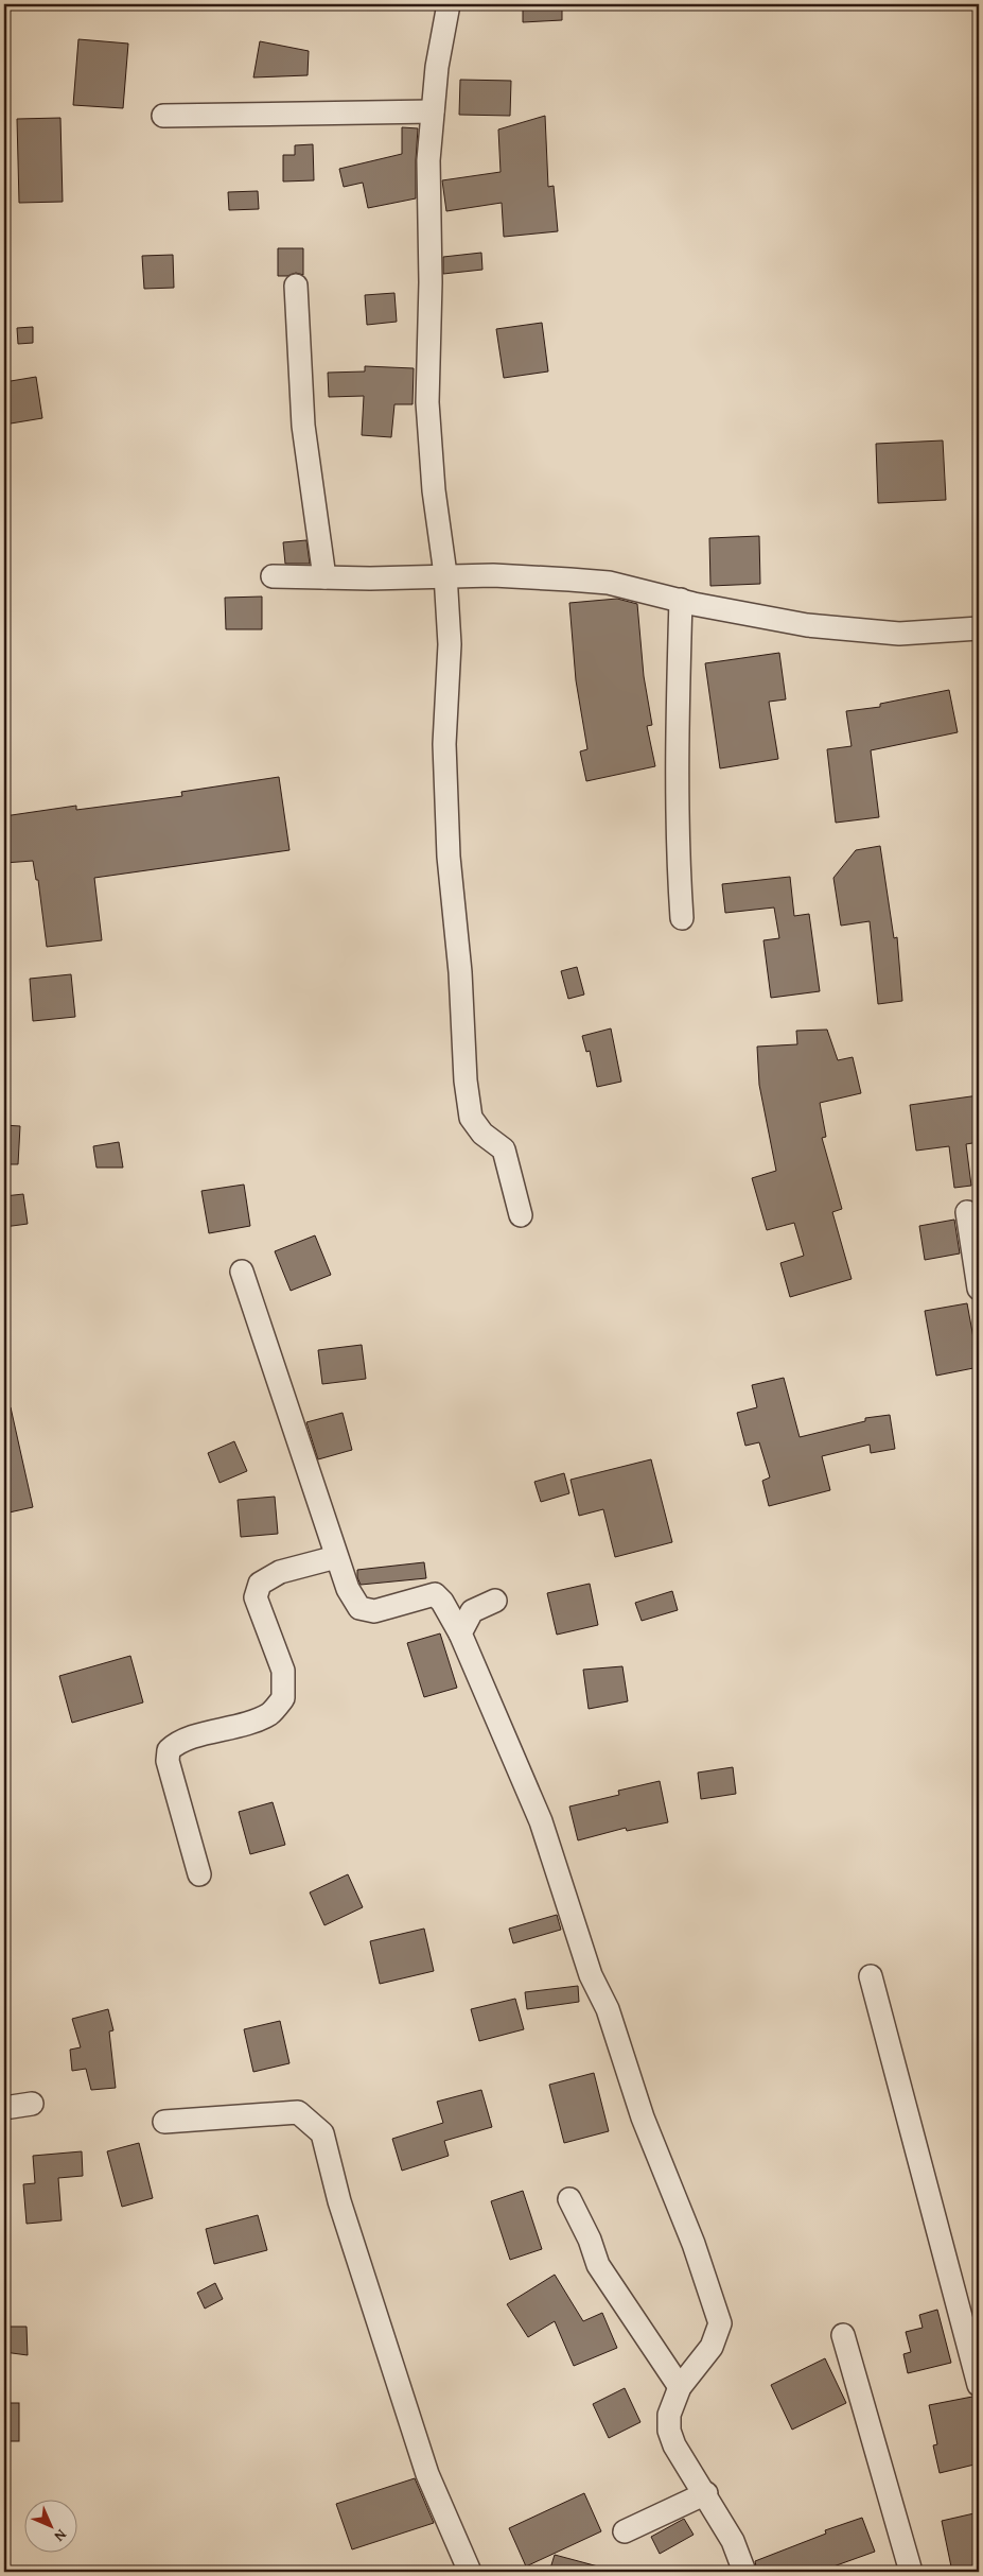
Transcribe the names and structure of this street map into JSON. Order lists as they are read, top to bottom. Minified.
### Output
{"north":"bottom right"}
